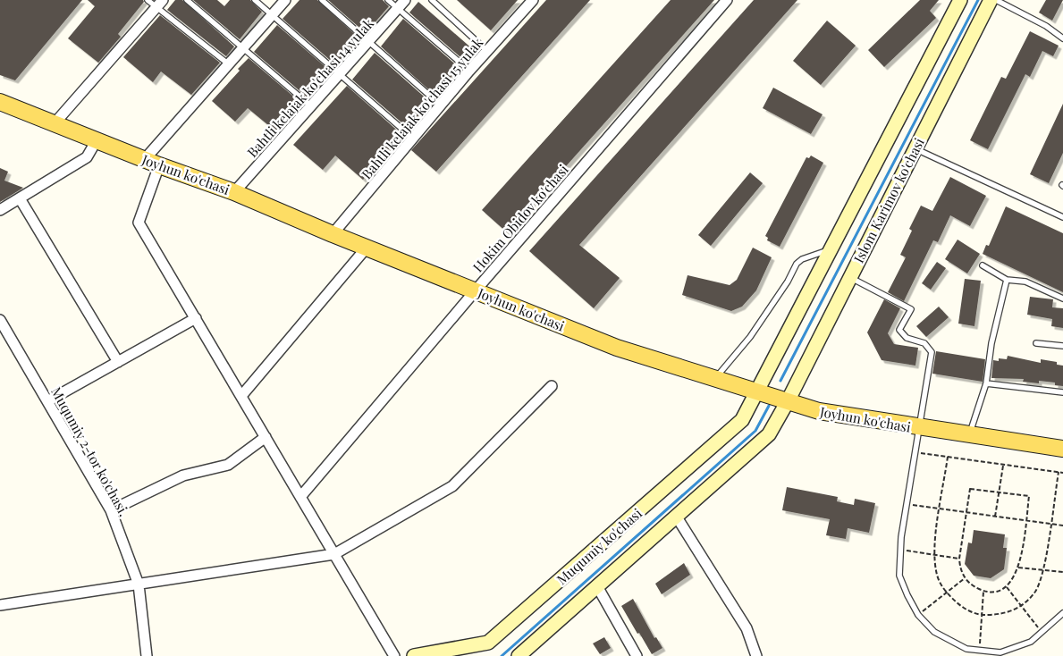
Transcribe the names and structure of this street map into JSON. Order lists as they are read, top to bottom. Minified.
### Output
{"streets":{"main road":["Joyhun ko'chasi","Islom Karimov ko'chasi","Muqumiy ko'chasi"],"street":["Bahtli kelajak ko'chasi 14 yulak","Bahtli kelajak ko'chasi 15 yulak","Hokim Obidov ko'chasi","Muqumiy 2-tor ko'chasi,"]},"crossings":[["Bahtli kelajak ko'chasi 14 yulak","Joyhun ko'chasi"],["Bahtli kelajak ko'chasi 15 yulak","Joyhun ko'chasi"],["Joyhun ko'chasi","Islom Karimov ko'chasi"],["Joyhun ko'chasi","Hokim Obidov ko'chasi"],["Joyhun ko'chasi","Muqumiy ko'chasi"],["Islom Karimov ko'chasi","Muqumiy ko'chasi"]]}
